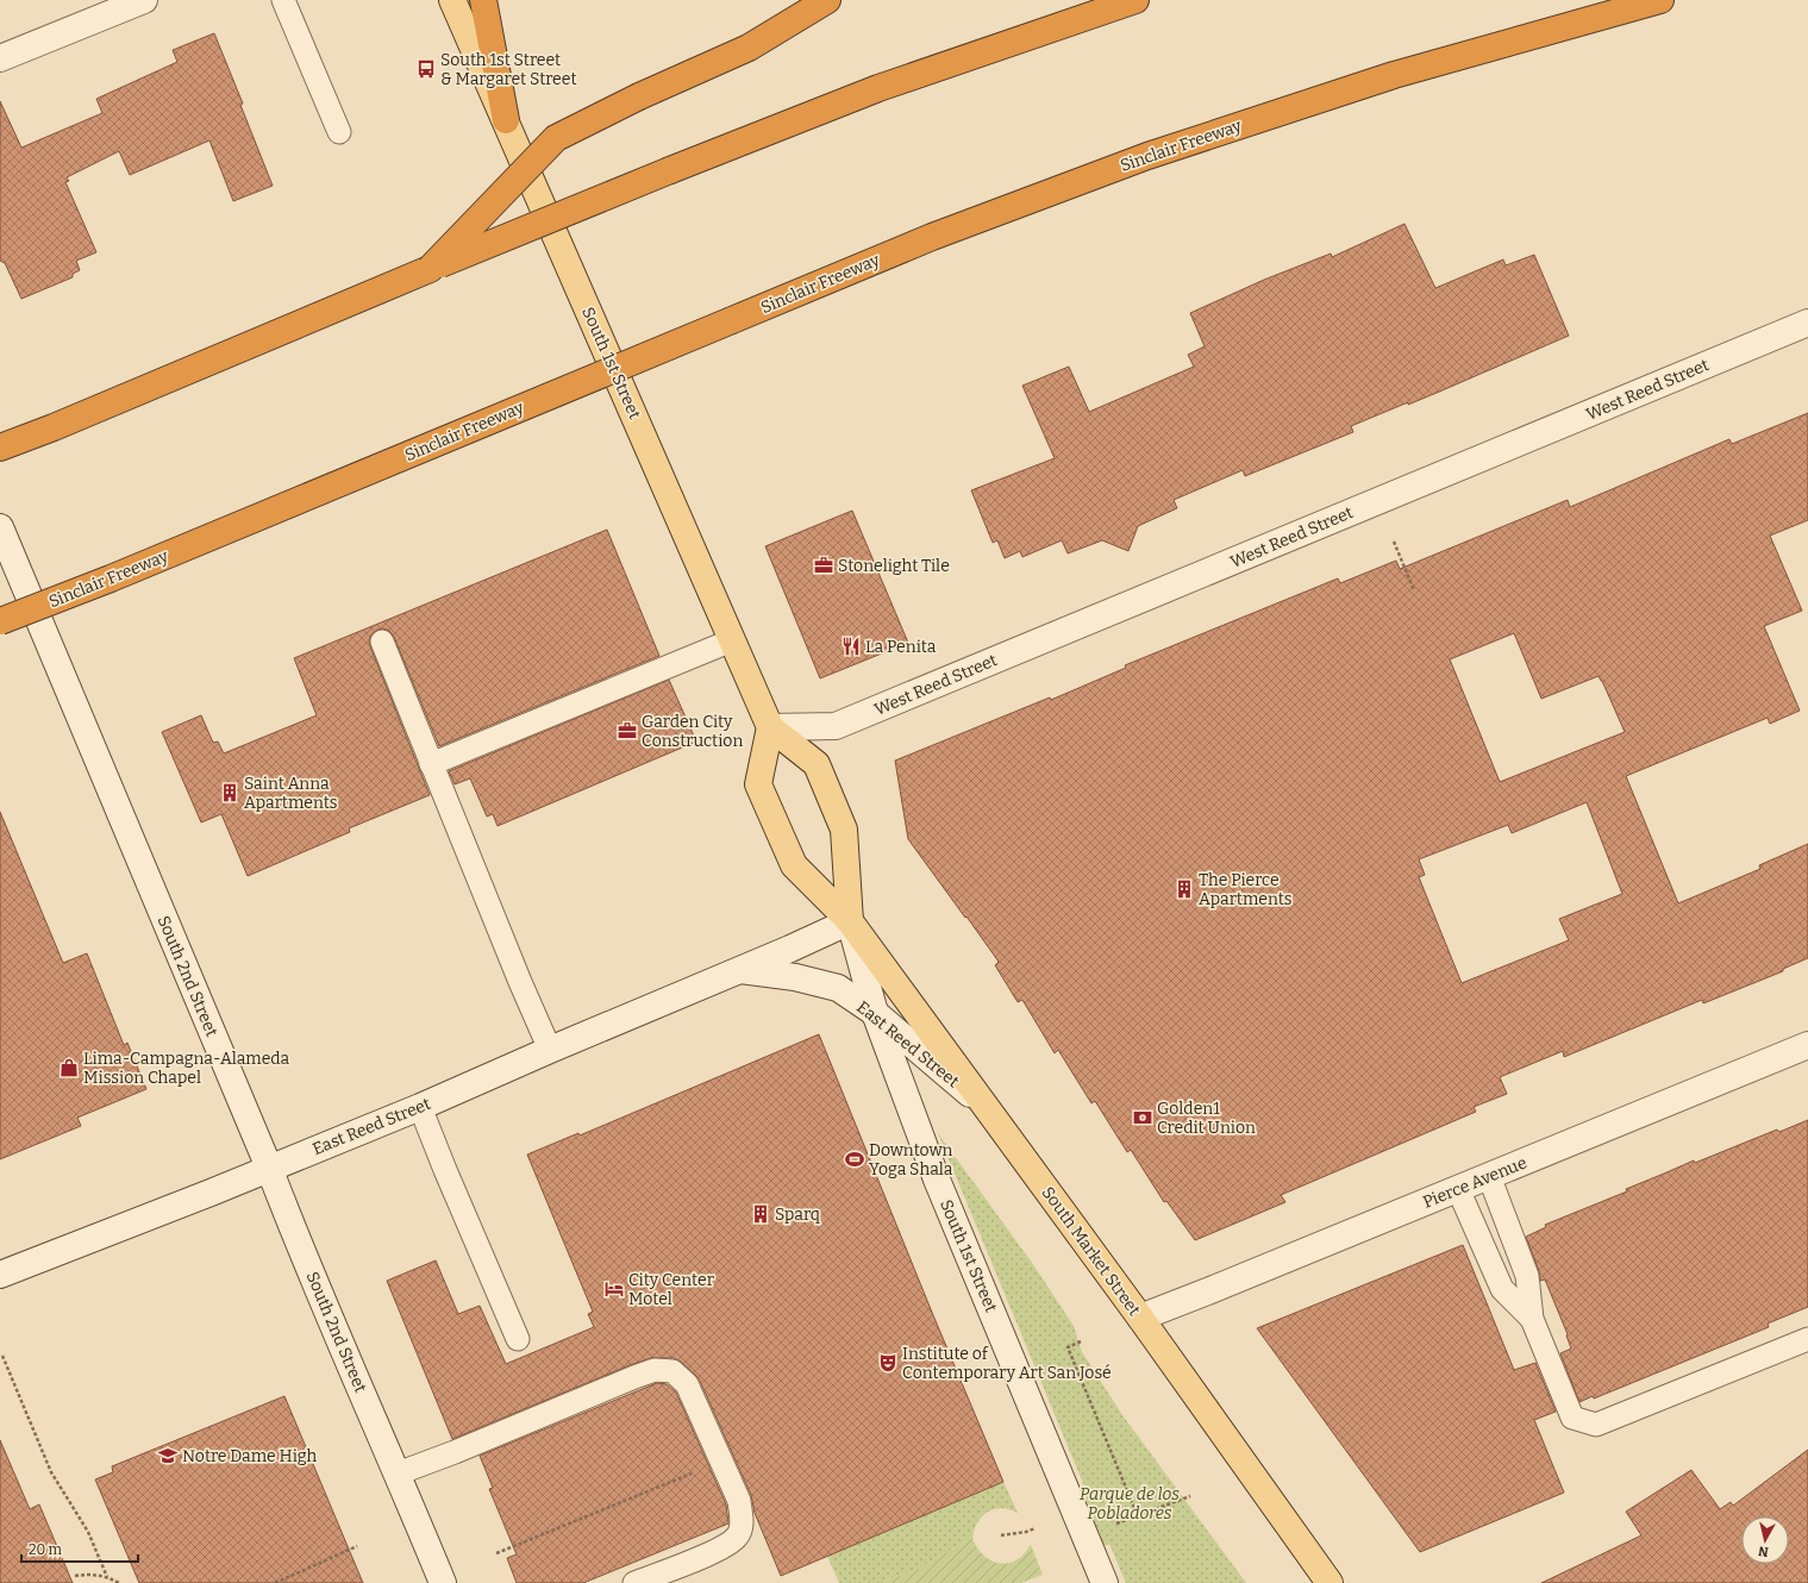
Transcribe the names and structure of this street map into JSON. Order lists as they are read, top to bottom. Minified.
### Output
{"streets":{"highway":["Sinclair Freeway"],"main road":["South 1st Street","South Market Street"],"street":["West Reed Street","South 2nd Street","East Reed Street","Pierce Avenue"]},"crossings":[["South 1st Street","West Reed Street"],["South 1st Street","East Reed Street"],["South 1st Street","South Market Street"],["South 2nd Street","East Reed Street"],["East Reed Street","South Market Street"],["Pierce Avenue","South Market Street"]],"parks":["Parque de los Pobladores"],"places":{"bus stop":["South 1st Street & Margaret Street"],"office":["Stonelight Tile","Garden City Construction"],"restaurant":["La Penita"],"building":["Saint Anna Apartments","The Pierce Apartments","Sparq"],"shop":["Lima-Campagna-Alameda Mission Chapel"],"bank":["Golden1 Credit Union"],"sports":["Downtown Yoga Shala"],"hotel":["City Center Motel"],"theatre":["Institute of Contemporary Art San José"],"school or university":["Notre Dame High"]},"scale_bar":"20 m","north":"bottom"}
